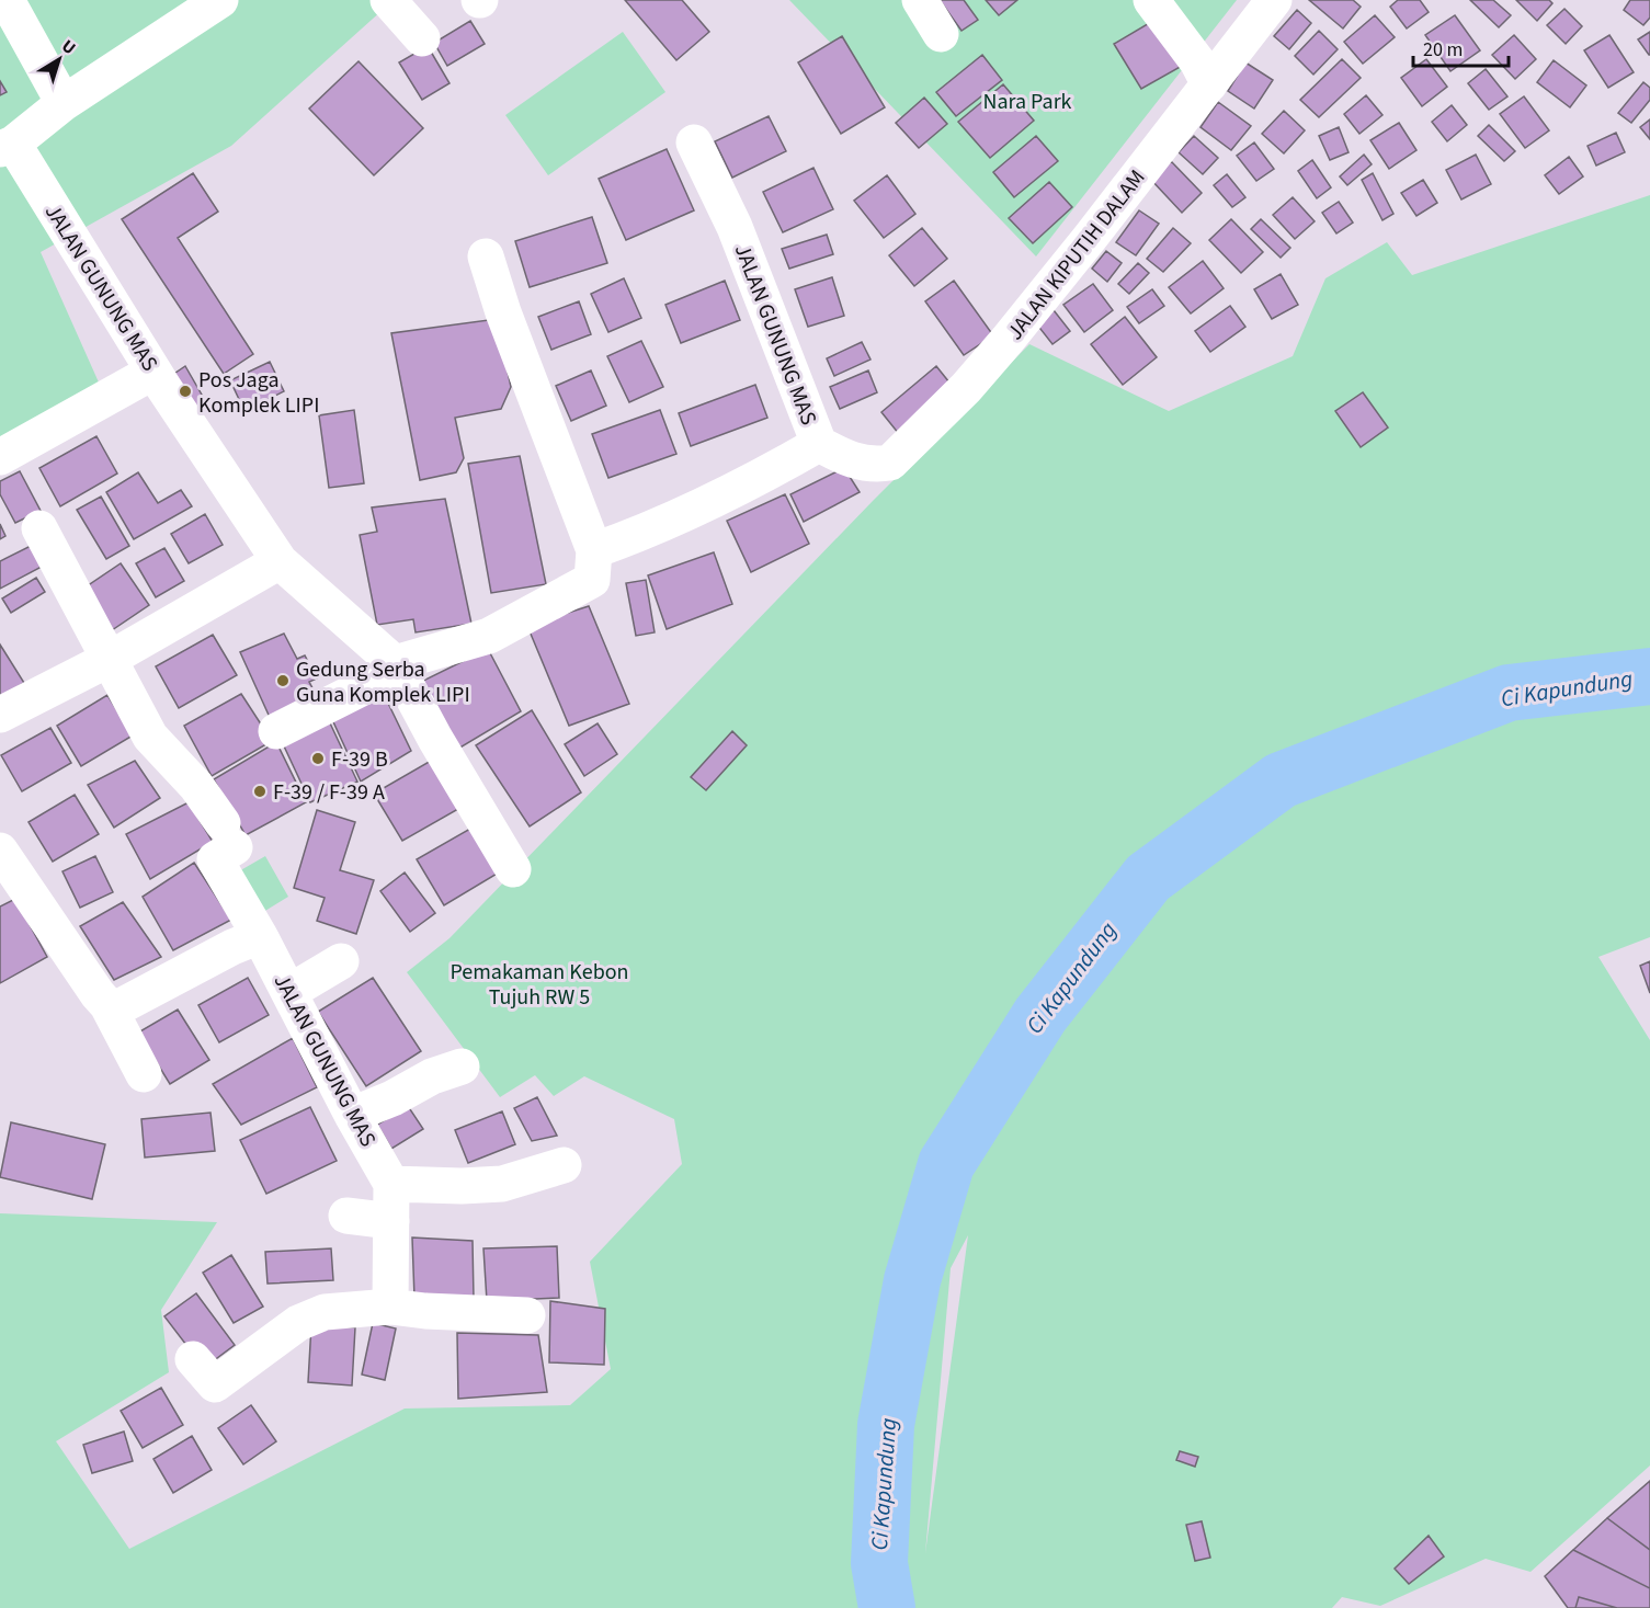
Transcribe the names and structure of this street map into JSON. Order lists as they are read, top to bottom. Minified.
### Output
{"streets":{"street":["JALAN KIPUTIH DALAM","JALAN GUNUNG MAS"]},"crossings":[["JALAN KIPUTIH DALAM","JALAN GUNUNG MAS"]],"water":["Ci Kapundung"],"parks":["Nara Park","Pemakaman Kebon Tujuh RW 5"],"places":["Pos Jaga Komplek LIPI","Gedung Serba Guna Komplek LIPI","F-39 B","F-39 / F-39 A"],"scale_bar":"20 m","north":"top right"}
